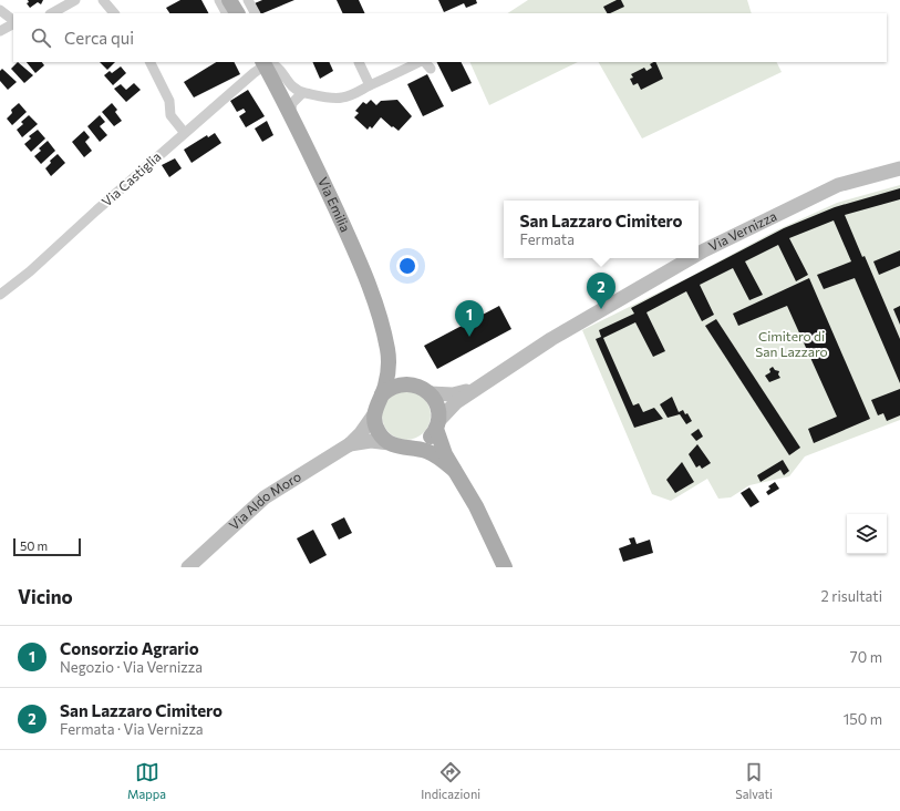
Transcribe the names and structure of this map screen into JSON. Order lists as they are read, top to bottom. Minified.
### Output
{"streets":{"main road":["Via Emilia"],"street":["Via Castiglia","Via Vernizza","Via Aldo Moro"]},"crossings":[["Via Castiglia","Via Emilia"],["Via Emilia","Via Vernizza"],["Via Emilia","Via Aldo Moro"],["Via Vernizza","Via Aldo Moro"]],"parks":["Cimitero di San Lazzaro"],"scale_bar":"50 m","page":{"search":"Cerca qui","popup":["San Lazzaro Cimitero","Fermata"],"pins":["2","1"],"scale":"50 m","heading":["Vicino","2 risultati"],"list":[{"mark":"1","name":"Consorzio Agrario","note":"Negozio · Via Vernizza","value":"70 m"},{"mark":"2","name":"San Lazzaro Cimitero","note":"Fermata · Via Vernizza","value":"150 m"}],"nav":["Mappa","Indicazioni","Salvati"]}}
